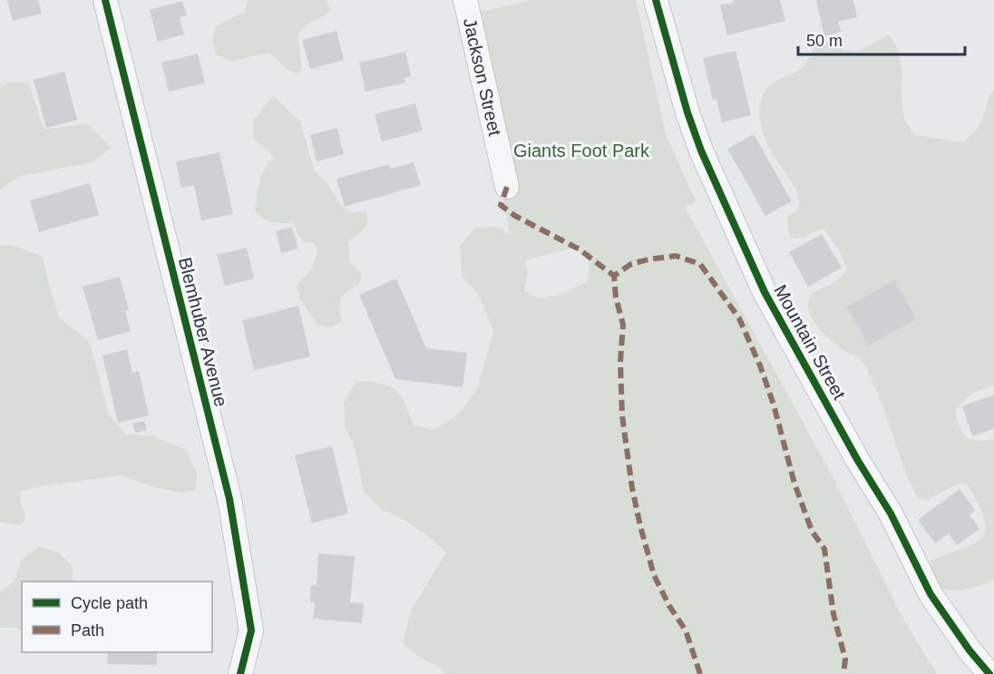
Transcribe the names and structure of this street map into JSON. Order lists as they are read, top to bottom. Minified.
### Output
{"streets":{"street":["Jackson Street","Blemhuber Avenue","Mountain Street"]},"parks":["Giants Foot Park"],"legend":["Cycle path","Path"],"scale_bar":"50 m"}
